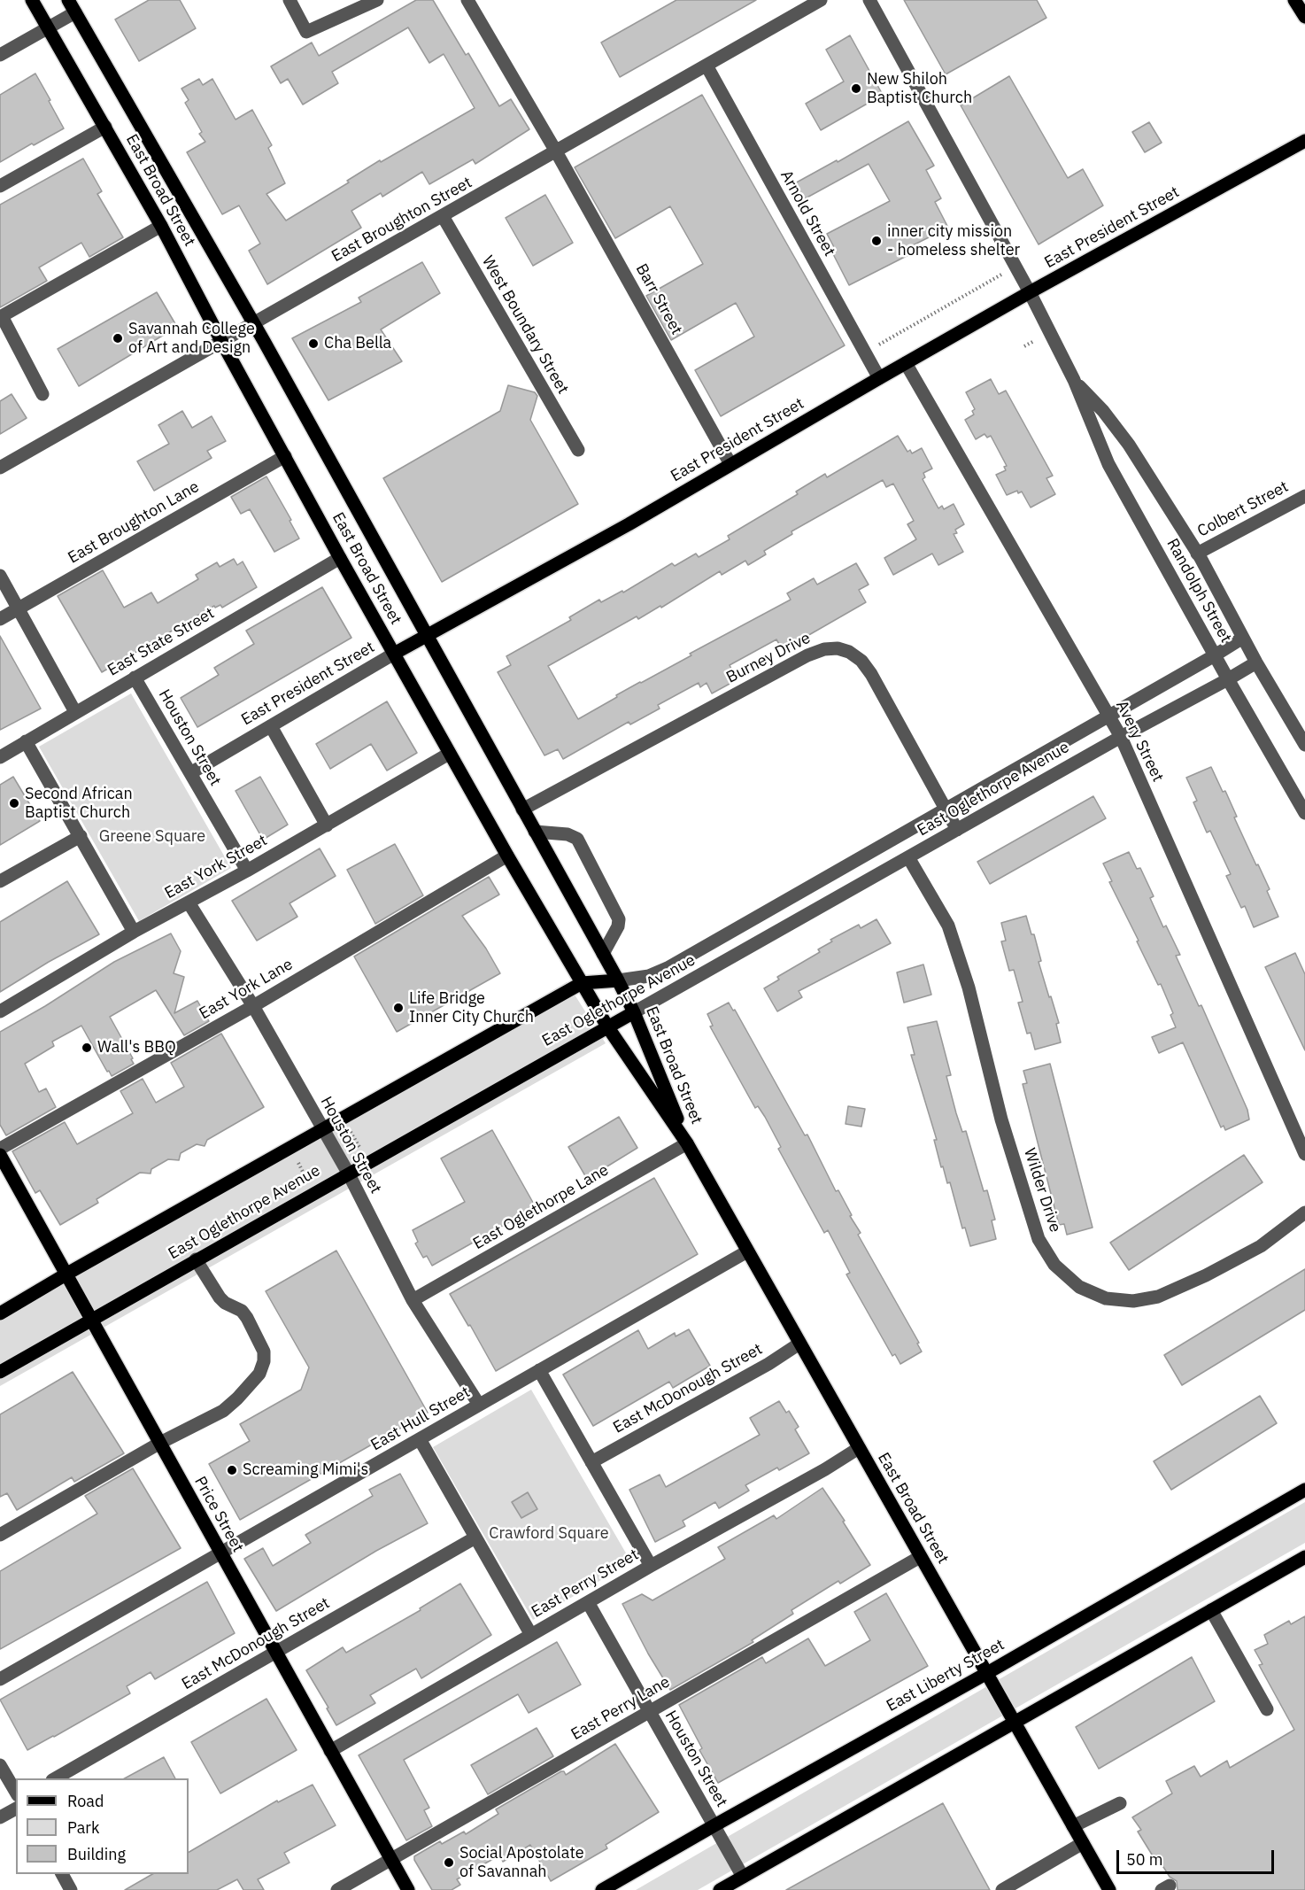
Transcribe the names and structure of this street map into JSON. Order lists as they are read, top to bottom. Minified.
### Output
{"streets":{"main road":["East Broad Street","East President Street","East Oglethorpe Avenue","Price Street","East Liberty Street"],"street":["Arnold Street","East Broughton Street","Barr Street","West Boundary Street","Colbert Street","East Broughton Lane","Randolph Street","East State Street","Burney Drive","Houston Street","Avery Street","East York Street","East York Lane","Wilder Drive","East Oglethorpe Lane","East McDonough Street","East Hull Street","East Perry Street","East Perry Lane"]},"crossings":[["East Broad Street","East Broughton Street"],["East Broad Street","East President Street"],["East Broad Street","East Broughton Lane"],["East Broad Street","East State Street"],["East Broad Street","Burney Drive"],["East Broad Street","East Oglethorpe Avenue"],["East Broad Street","East York Street"],["East Broad Street","East York Lane"],["East Broad Street","East Oglethorpe Lane"],["East Broad Street","East McDonough Street"],["East Broad Street","East Hull Street"],["East Broad Street","East Perry Street"],["East Broad Street","East Liberty Street"],["East Broad Street","East Perry Lane"],["Arnold Street","East Broughton Street"],["Arnold Street","East President Street"],["East Broughton Street","Barr Street"],["East Broughton Street","West Boundary Street"],["East President Street","Barr Street"],["East President Street","Randolph Street"],["East President Street","Houston Street"],["East President Street","Avery Street"],["Colbert Street","Randolph Street"],["Randolph Street","East Oglethorpe Avenue"],["East State Street","Houston Street"],["Burney Drive","East Oglethorpe Avenue"],["Houston Street","East Oglethorpe Avenue"],["Houston Street","East York Street"],["Houston Street","East York Lane"],["Houston Street","East Oglethorpe Lane"],["Houston Street","East Hull Street"],["Houston Street","East Perry Street"],["Houston Street","East Liberty Street"],["Houston Street","East Perry Lane"],["Avery Street","East Oglethorpe Avenue"],["East Oglethorpe Avenue","Wilder Drive"],["East Oglethorpe Avenue","Price Street"],["East McDonough Street","Price Street"],["East Hull Street","Price Street"],["Price Street","East Perry Street"],["Price Street","East Perry Lane"]],"parks":["Greene Square","Crawford Square"],"places":["New Shiloh Baptist Church","inner city mission - homeless shelter","Savannah College of Art and Design","Cha Bella","Second African Baptist Church","Life Bridge Inner City Church","Wall's BBQ","Screaming Mimi's","Social Apostolate of Savannah"],"legend":["Road","Park","Building"],"scale_bar":"50 m"}
